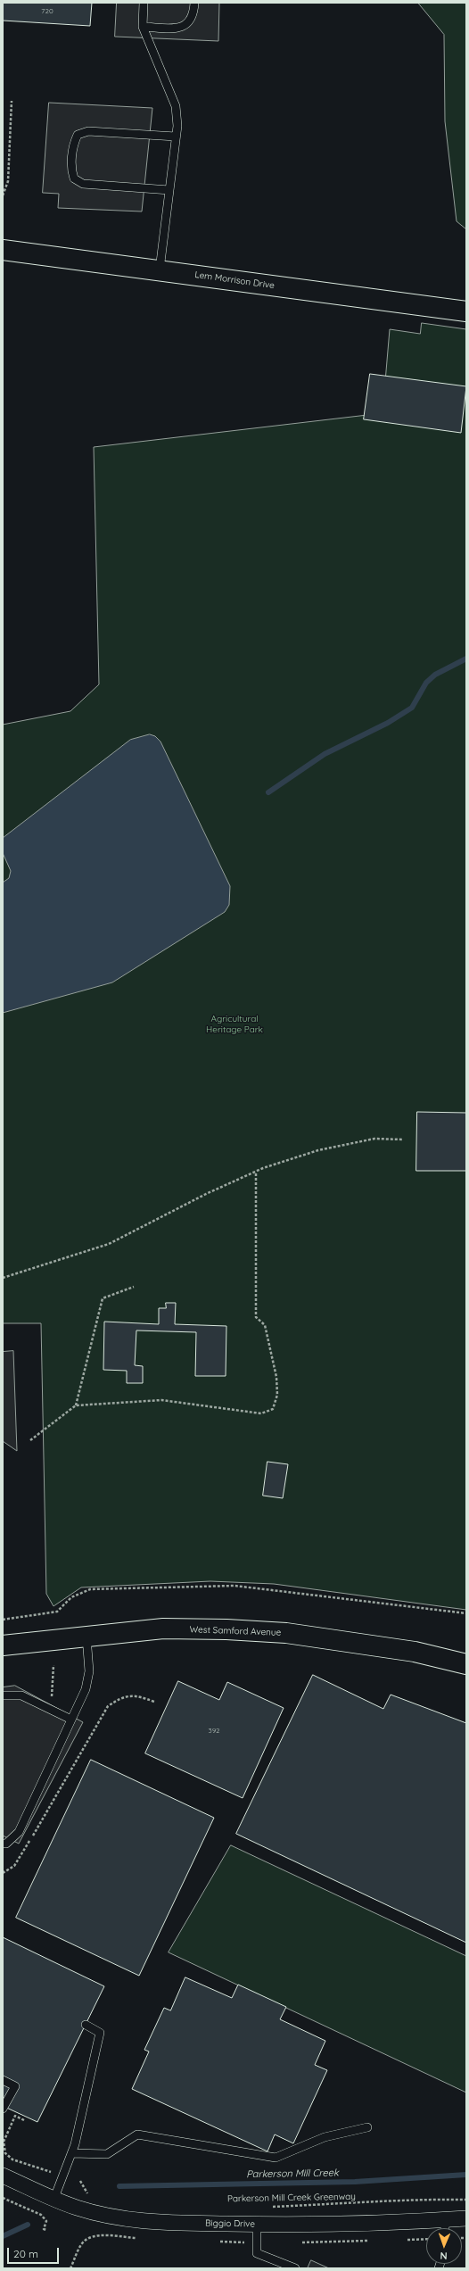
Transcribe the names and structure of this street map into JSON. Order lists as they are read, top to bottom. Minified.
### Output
{"streets":{"street":["Lem Morrison Drive","West Samford Avenue","Biggio Drive"],"path":["Parkerson Mill Creek Greenway"]},"water":["Parkerson Mill Creek"],"parks":["Agricultural Heritage Park"],"house_numbers":["720","392"],"scale_bar":"20 m","north":"bottom"}
